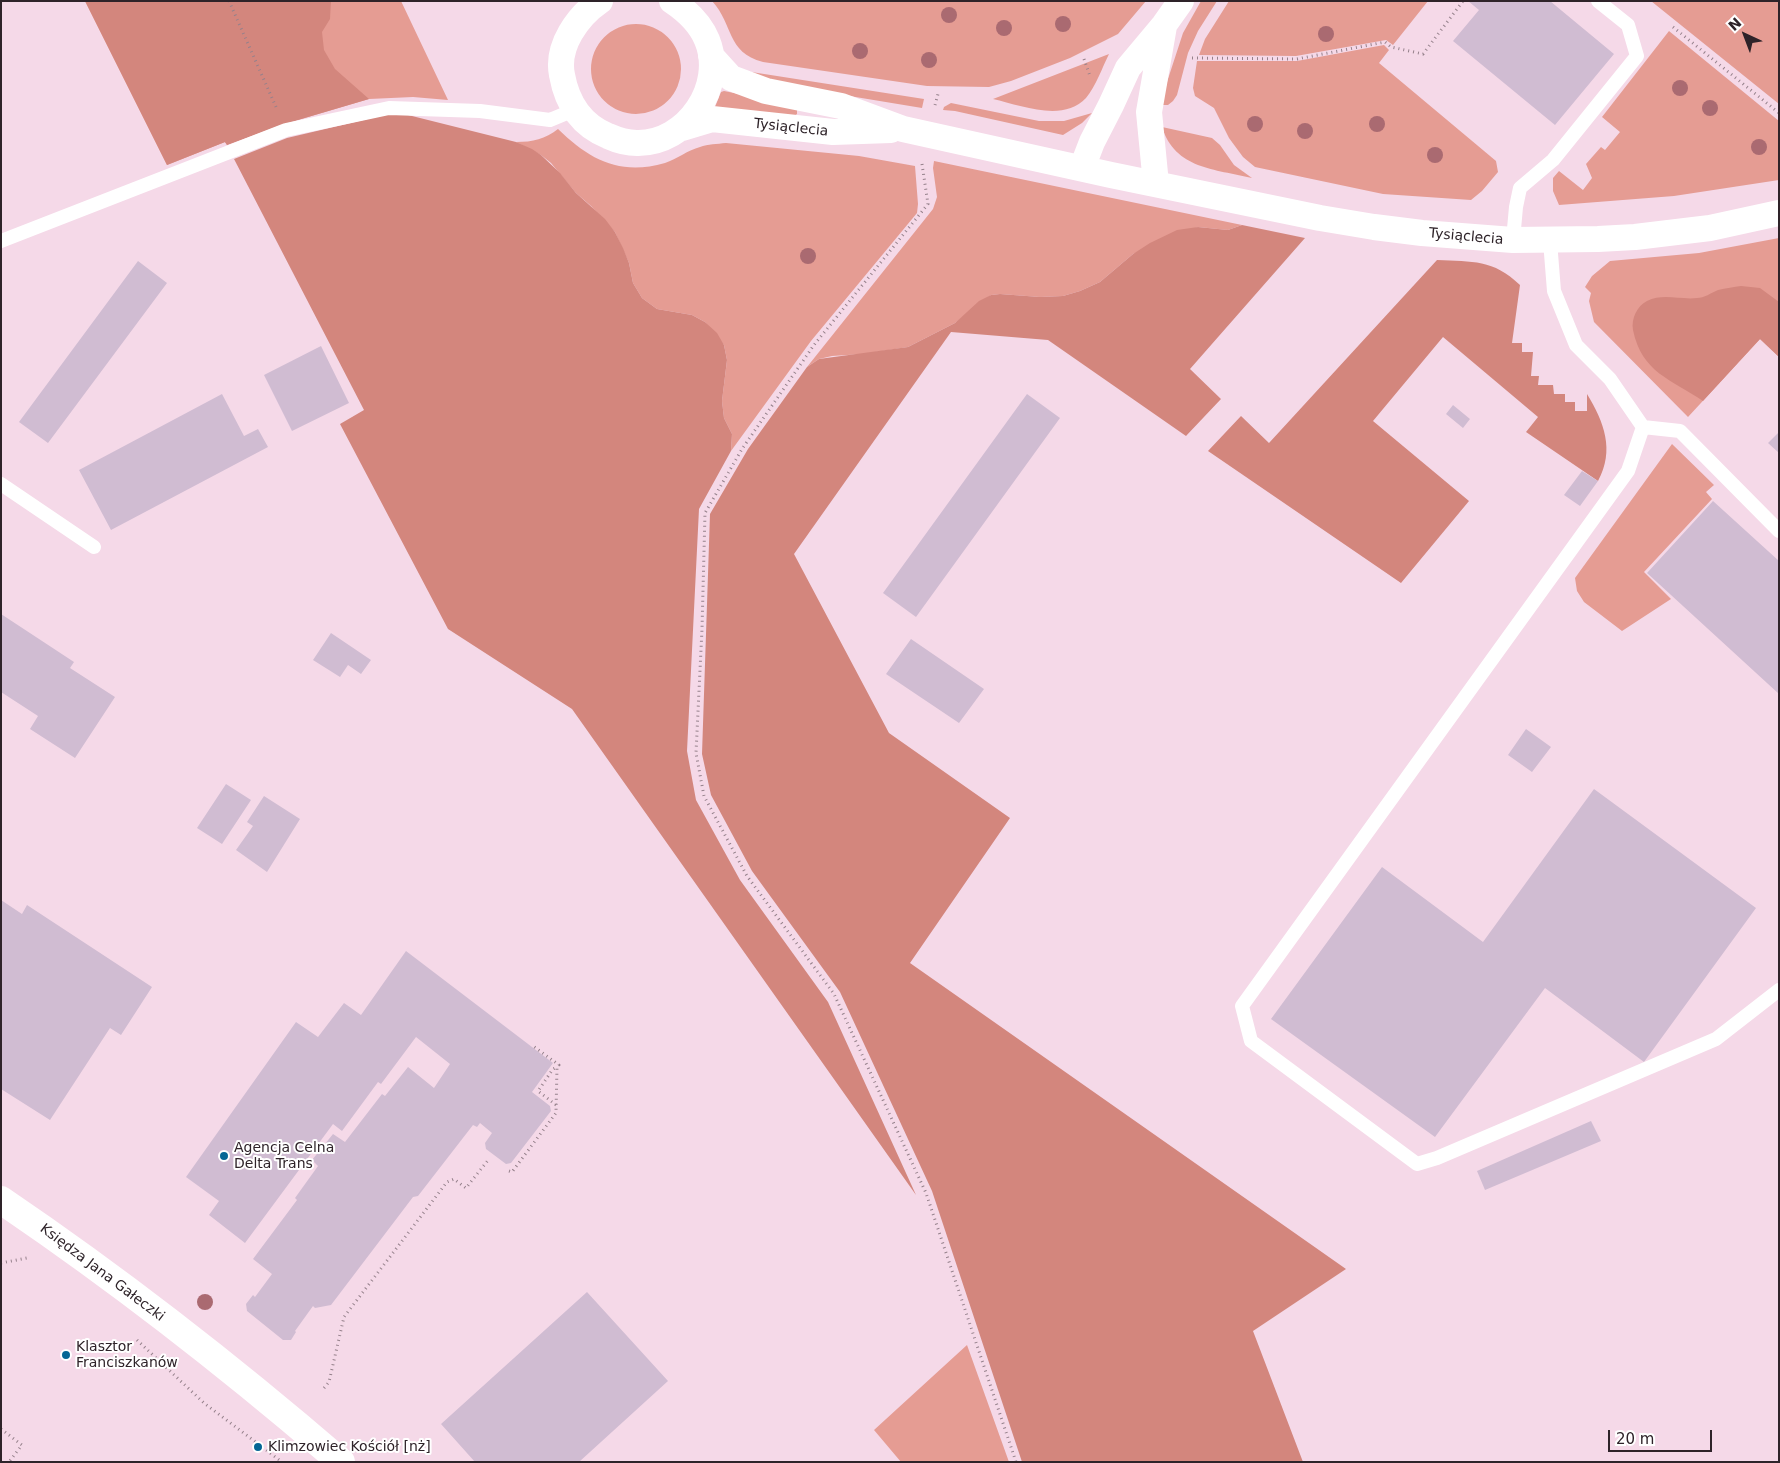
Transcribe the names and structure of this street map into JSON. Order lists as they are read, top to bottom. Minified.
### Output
{"streets":{"main road":["Księdza Jana Gałeczki"],"street":["Tysiąclecia"]},"places":["Agencja Celna Delta Trans","Klasztor Franciszkanów","Klimzowiec Kościół [nż]"],"scale_bar":"20 m","north":"top left"}
